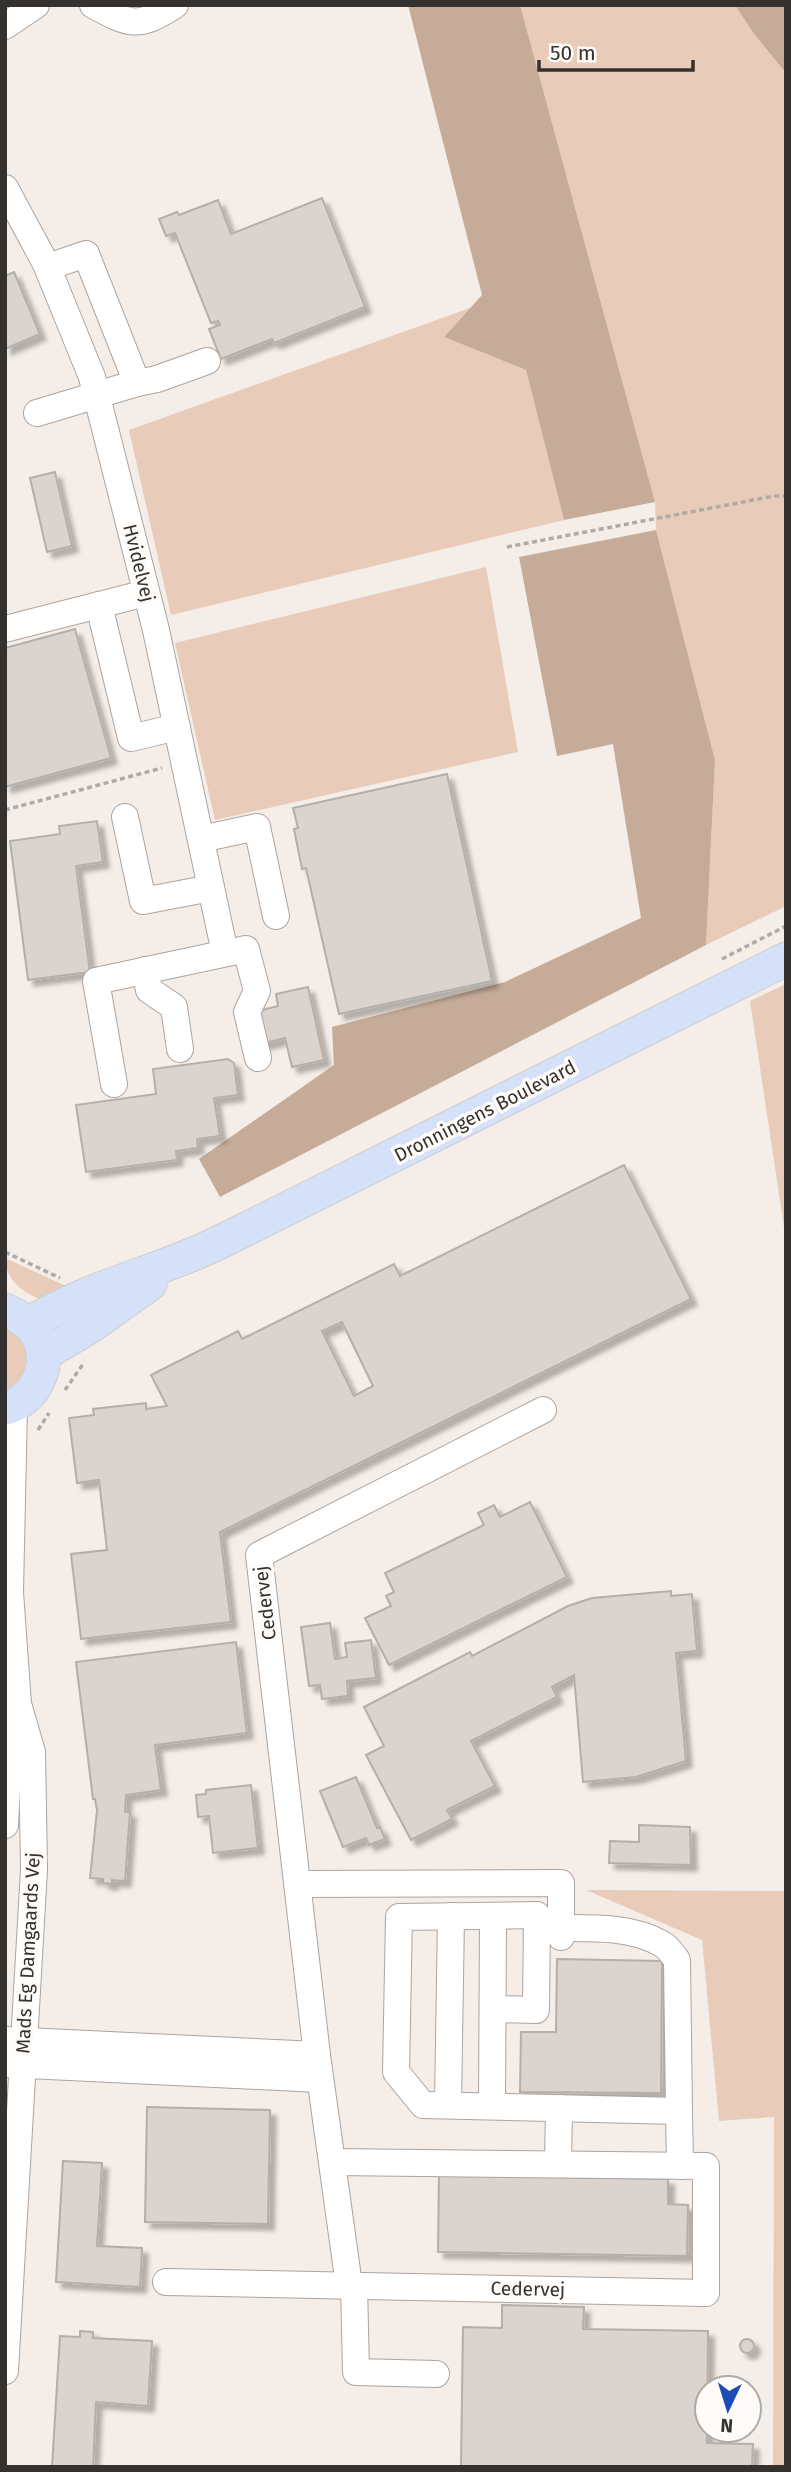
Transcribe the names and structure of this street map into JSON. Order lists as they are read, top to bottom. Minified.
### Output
{"streets":{"main road":["Dronningens Boulevard"],"street":["Hvidelvej","Cedervej","Mads Eg Damgaards Vej"]},"scale_bar":"50 m","north":"bottom"}
